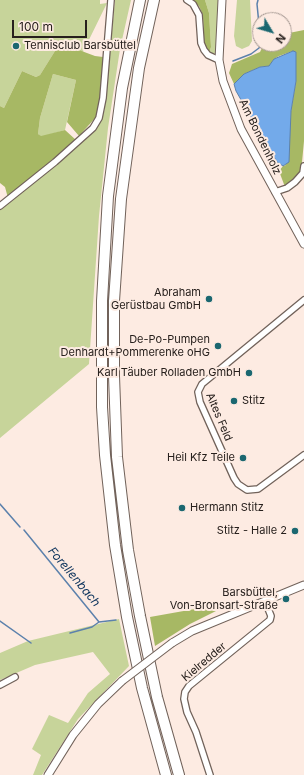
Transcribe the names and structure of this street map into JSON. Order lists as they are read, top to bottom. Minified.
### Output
{"streets":{"main road":["Am Bondenholz"],"street":["Altes Feld","Kielredder"]},"water":["Forellenbach"],"places":["Tennisclub Barsbüttel","Abraham Gerüstbau GmbH","De-Po-Pumpen Denhardt+Pommerenke oHG","Karl Täuber Rolladen GmbH","Stitz","Heil Kfz Teile","Hermann Stitz","Stitz - Halle 2","Barsbüttel, Von-Bronsart-Straße"],"scale_bar":"100 m","north":"bottom right"}
